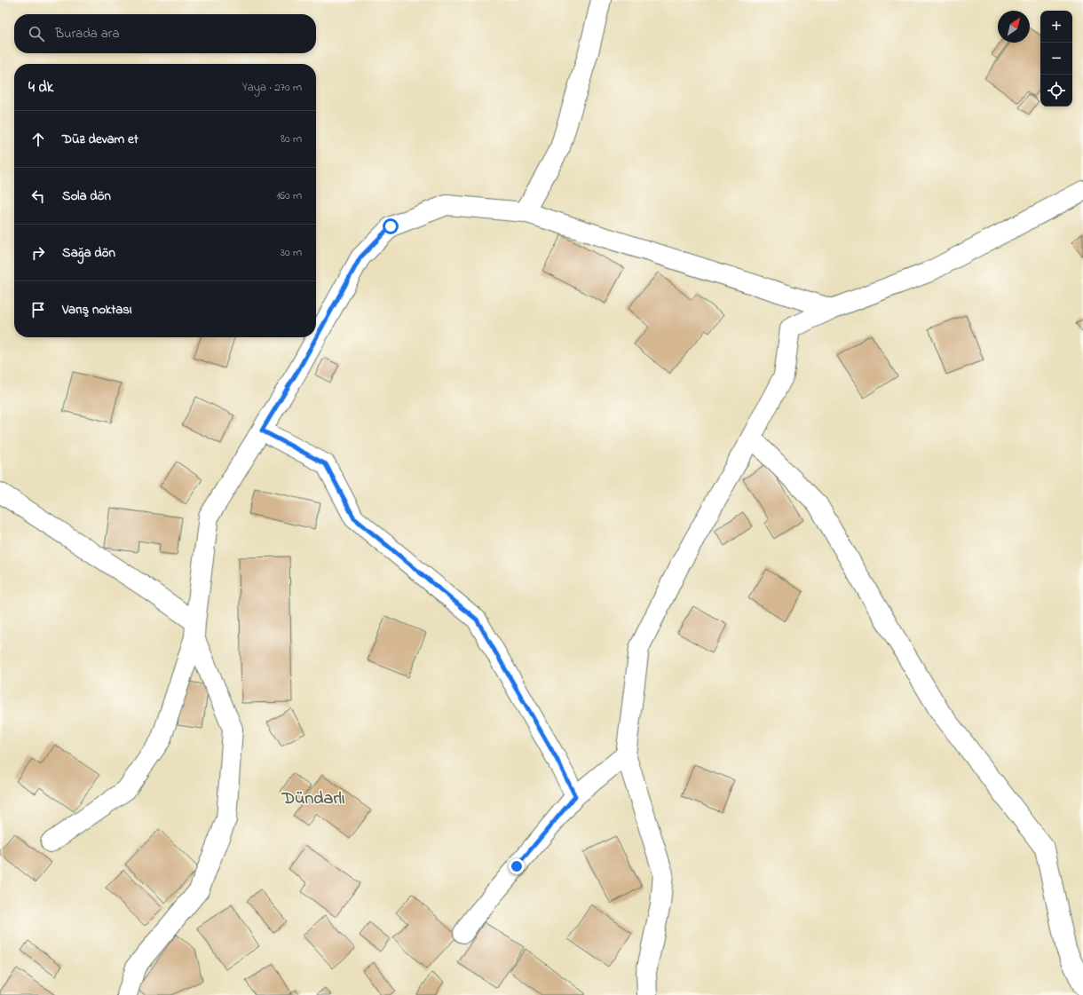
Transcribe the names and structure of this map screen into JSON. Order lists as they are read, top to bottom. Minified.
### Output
{"districts":["Dündarlı"],"north":"top right","page":{"map_buttons":["+","−"],"search":"Burada ara","heading":["4 dk","Yaya · 270 m"],"list":[["Düz devam et","80 m"],["Sola dön","160 m"],["Sağa dön","30 m"],"Varış noktası"]}}
